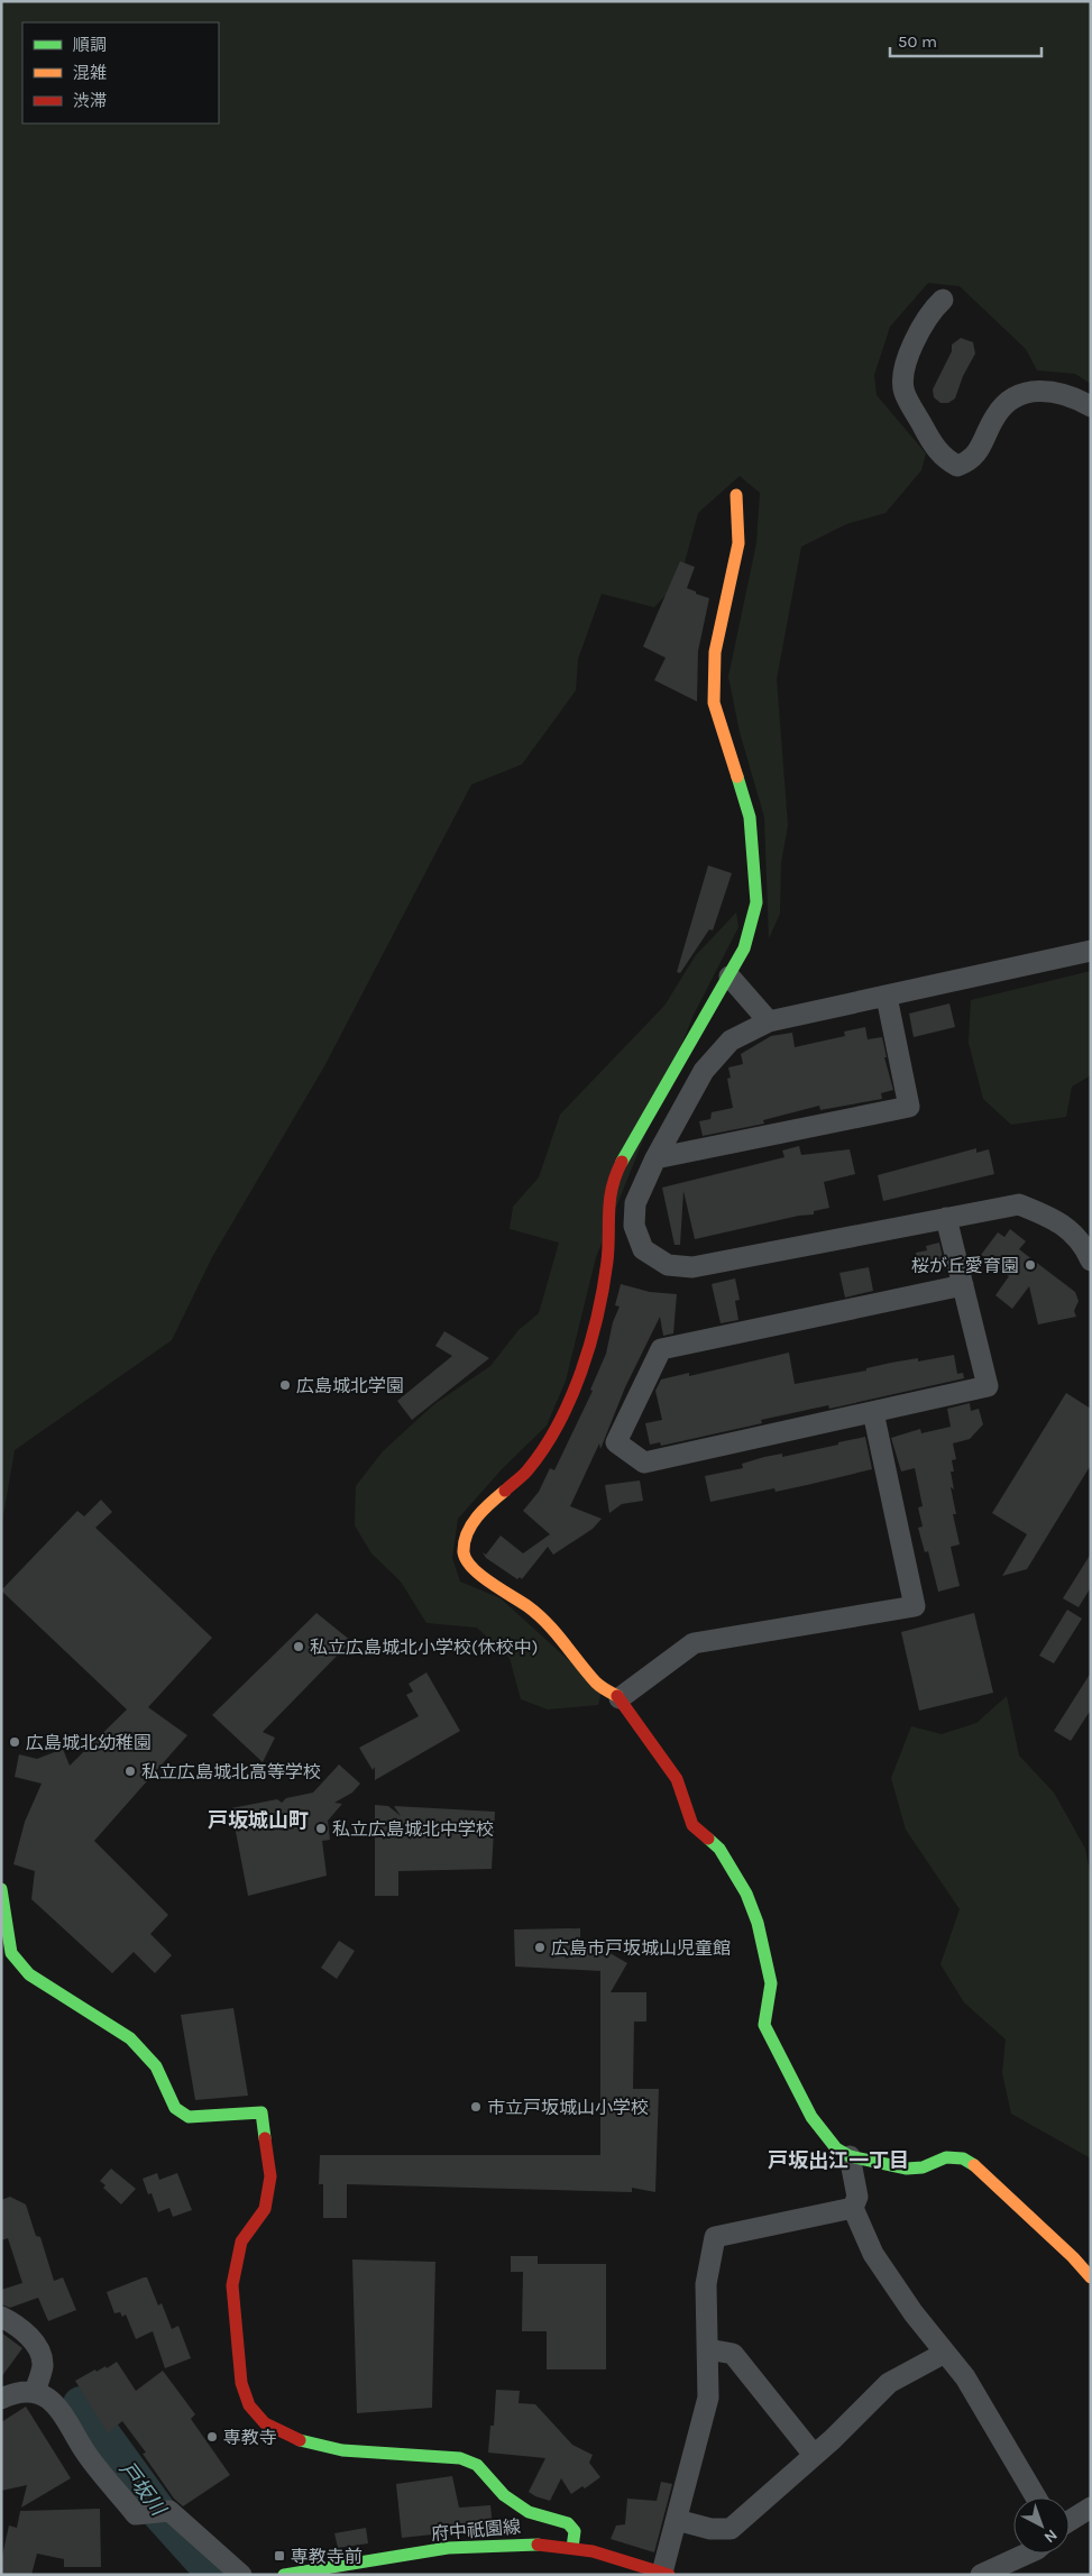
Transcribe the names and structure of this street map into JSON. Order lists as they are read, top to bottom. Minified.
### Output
{"streets":{"street":["府中祇園線"]},"districts":["戸坂城山町","戸坂出江一丁目"],"water":["戸坂川"],"places":{"other":["桜が丘愛育園","広島城北学園","私立広島城北小学校(休校中)","広島城北幼稚園","私立広島城北高等学校","私立広島城北中学校","広島市戸坂城山児童館","市立戸坂城山小学校","専教寺"],"transit":["専教寺前"]},"legend":["順調","混雑","渋滞"],"scale_bar":"50 m","north":"bottom right"}
